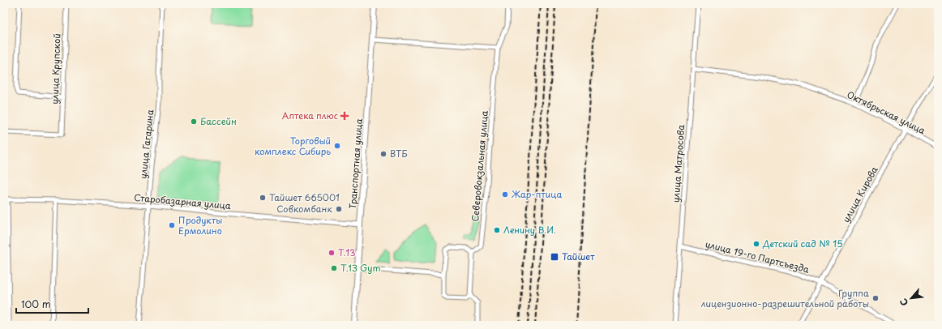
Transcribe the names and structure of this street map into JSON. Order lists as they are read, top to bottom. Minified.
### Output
{"streets":{"street":["улица Крупской","Октябрьская улица","улица Гагарина","Транспортная улица","улица Матросова","Северовокзальная улица","улица Кирова","Старобазарная улица","улица 19-го Партсъезда"]},"crossings":[["Октябрьская улица","улица Матросова"],["Октябрьская улица","улица Кирова"],["улица Гагарина","Старобазарная улица"],["Транспортная улица","Старобазарная улица"],["улица Матросова","улица 19-го Партсъезда"],["улица Кирова","улица 19-го Партсъезда"]],"places":{"health":["Аптека плюс"],"other":["Бассейн","Торговый комплекс Сибирь","ВТБ","Жар-птица","Тайшет 665001","Совкомбанк","Продукты Ермолино","Ленину В.И.","Детский сад № 15","T.13","T.13 Gym","Группа лицензионно-разрешительной работы"],"transit":["Тайшет"]},"scale_bar":"100 m","north":"bottom left"}
